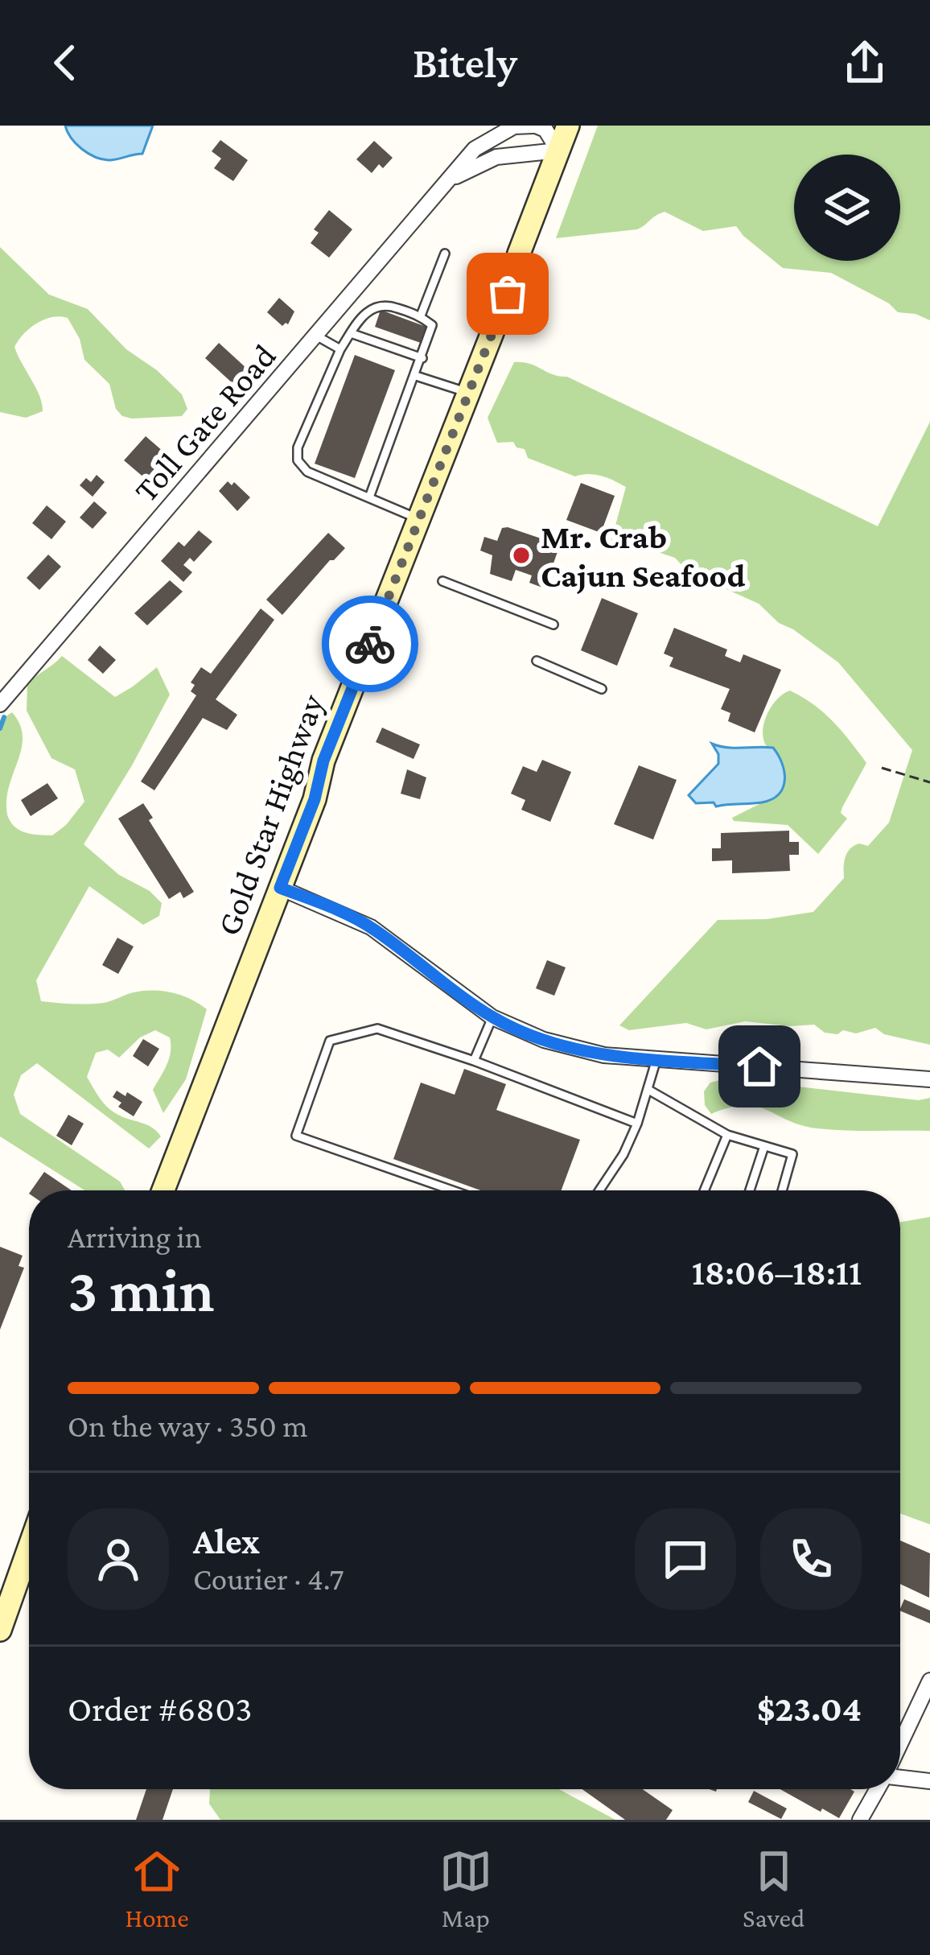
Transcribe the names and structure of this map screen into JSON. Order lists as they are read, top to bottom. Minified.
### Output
{"streets":{"main road":["Gold Star Highway"],"street":["Toll Gate Road"]},"crossings":[["Toll Gate Road","Gold Star Highway"]],"places":["Mr. Crab Cajun Seafood"],"page":{"header":"Bitely","heading":["3 min","Arriving in","18:06–18:11"],"panel":["Alex","Courier · 4.7","Order #6803","$23.04"],"bar":"On the way · 350 m","tabs":["Home","Map","Saved"]}}
